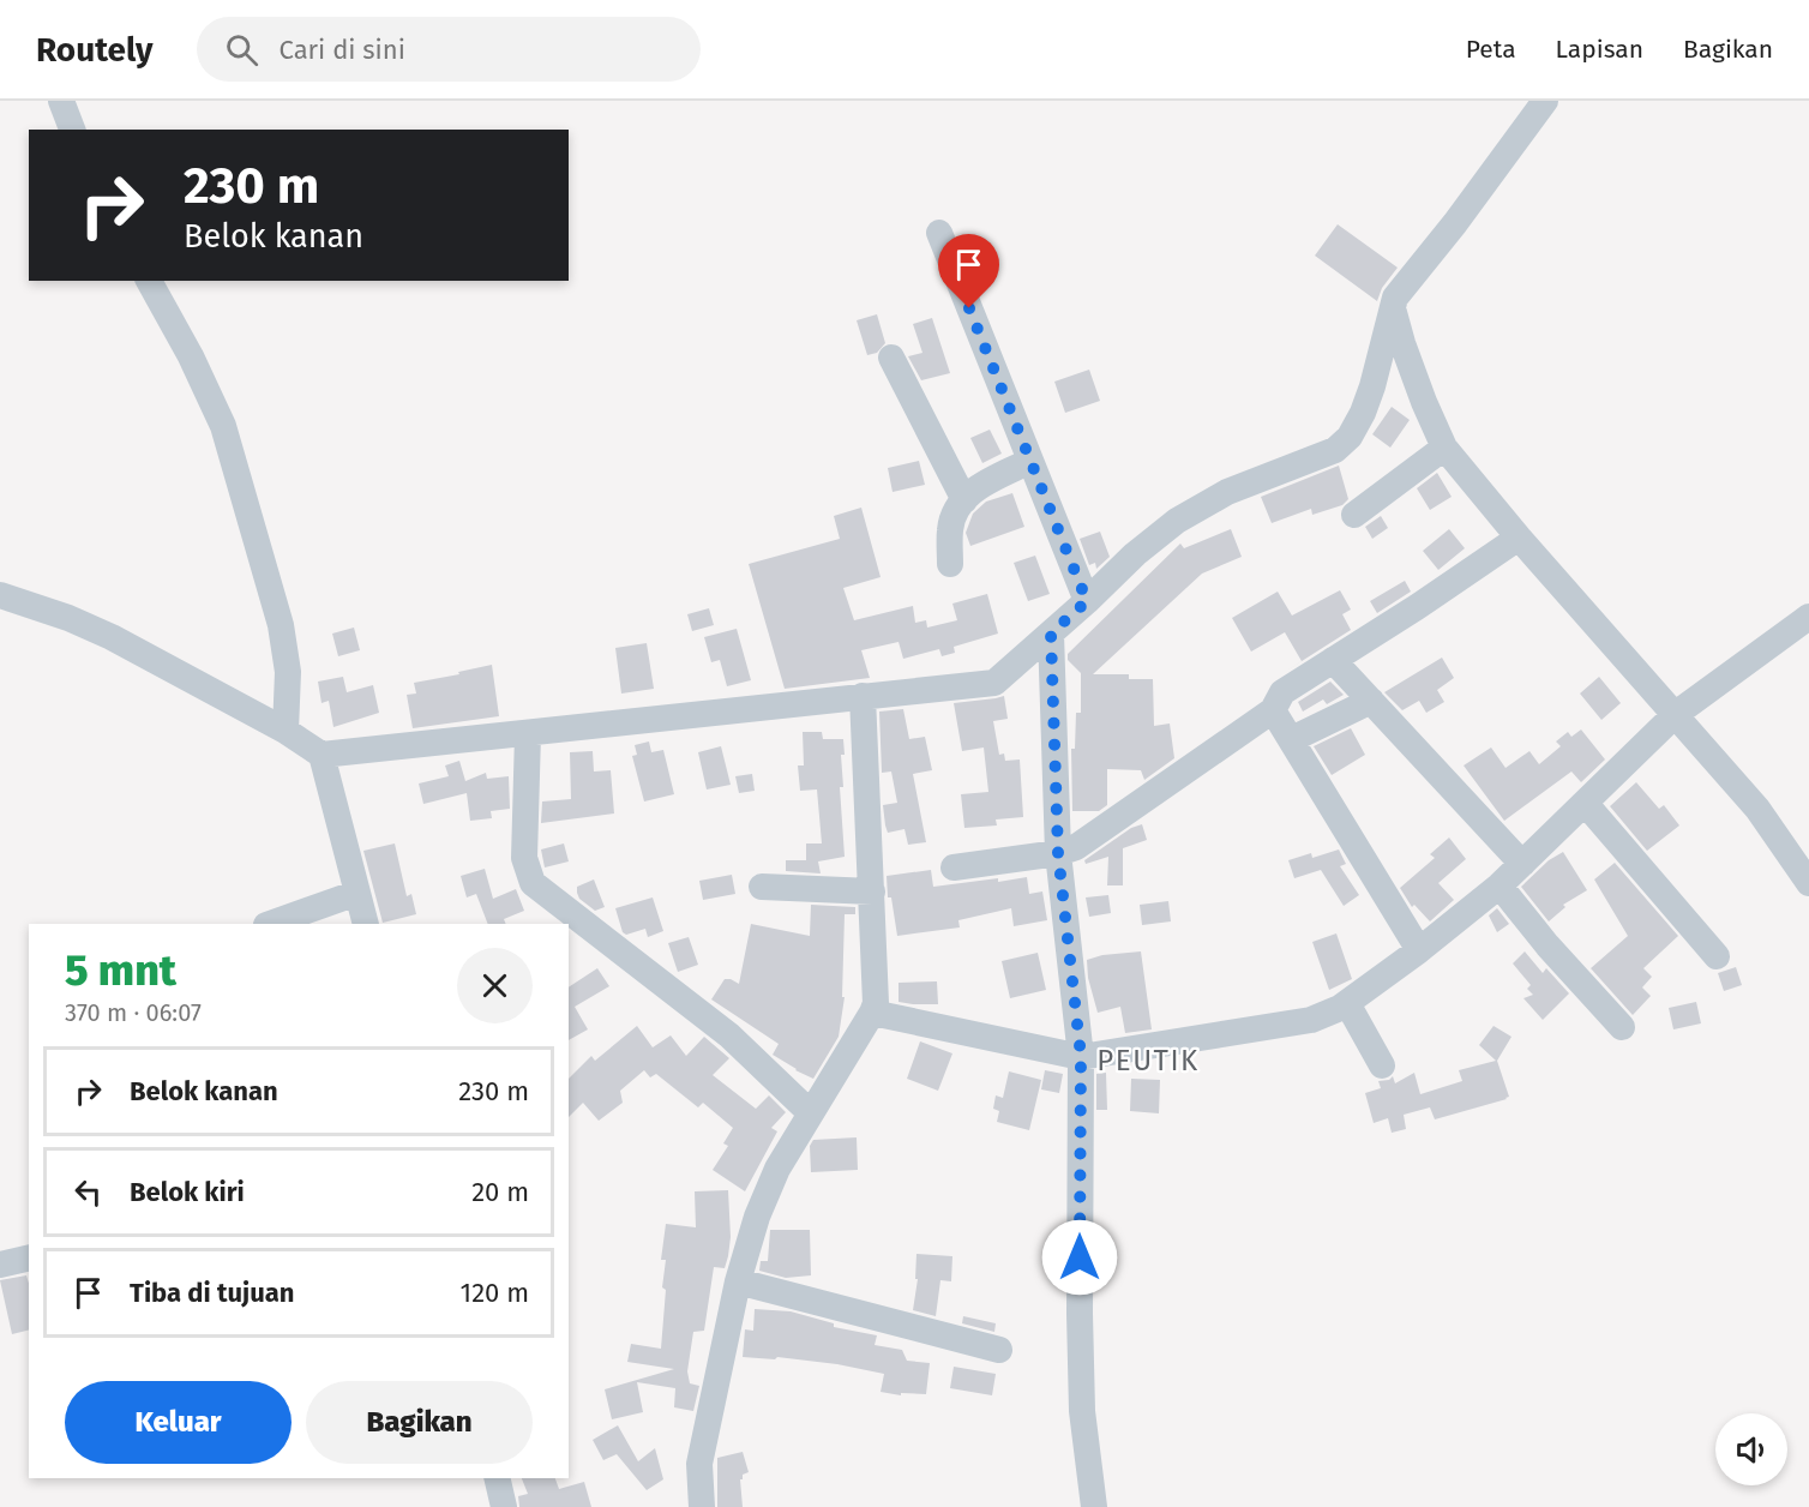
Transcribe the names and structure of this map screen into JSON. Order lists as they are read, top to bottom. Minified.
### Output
{"districts":["PEUTIK"],"page":{"header":"Routely","search":"Cari di sini","nav":["Peta","Lapisan","Bagikan"],"turn":["230 m","Belok kanan"],"heading":["5 mnt","370 m · 06:07"],"list":[{"name":"Belok kanan","value":"230 m"},{"name":"Belok kiri","value":"20 m"},{"name":"Tiba di tujuan","value":"120 m"}],"buttons":["Keluar","Bagikan"]}}
